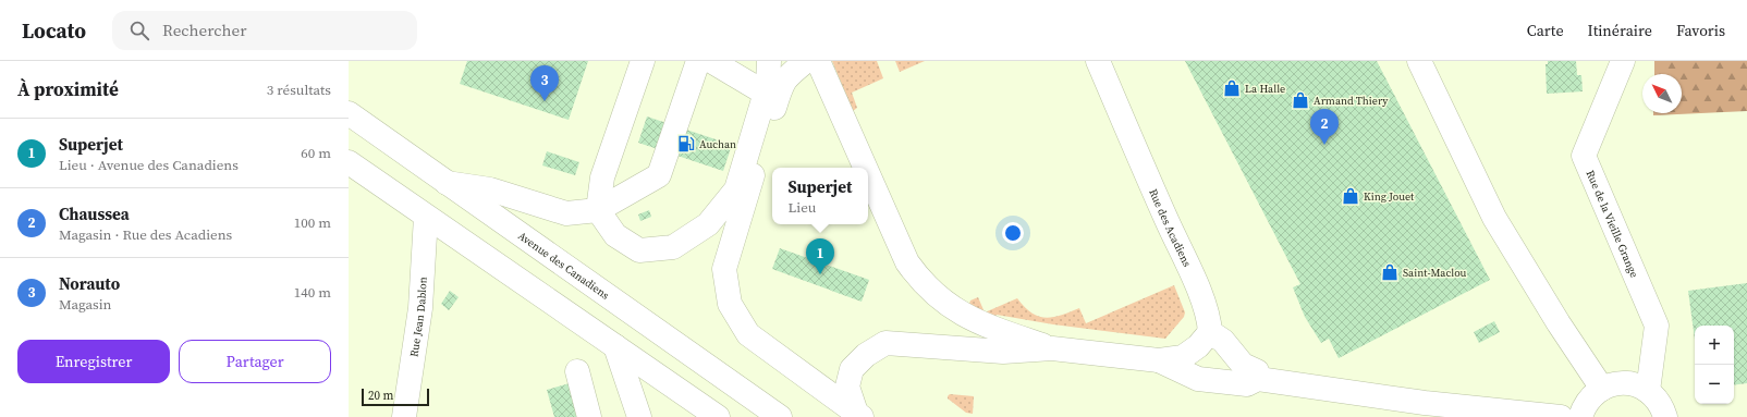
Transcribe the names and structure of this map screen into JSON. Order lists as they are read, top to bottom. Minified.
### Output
{"streets":{"street":["Rue de la Vieille Grange","Rue des Acadiens","Avenue des Canadiens","Rue Jean Dablon"]},"places":{"shop":["La Halle","Armand Thiery","King Jouet","Saint-Maclou"],"fuel station":["Auchan"]},"scale_bar":"20 m","north":"top left","page":{"header":"Locato","search":"Rechercher","nav":["Carte","Itinéraire","Favoris"],"heading":["À proximité","3 résultats"],"pins":["3","2","1"],"list":[{"mark":"1","name":"Superjet","note":"Lieu · Avenue des Canadiens","value":"60 m"},{"mark":"2","name":"Chaussea","note":"Magasin · Rue des Acadiens","value":"100 m"},{"mark":"3","name":"Norauto","note":"Magasin","value":"140 m"}],"popup":["Superjet","Lieu"],"map_buttons":["+","−"],"buttons":["Enregistrer","Partager"],"scale":"20 m"}}
